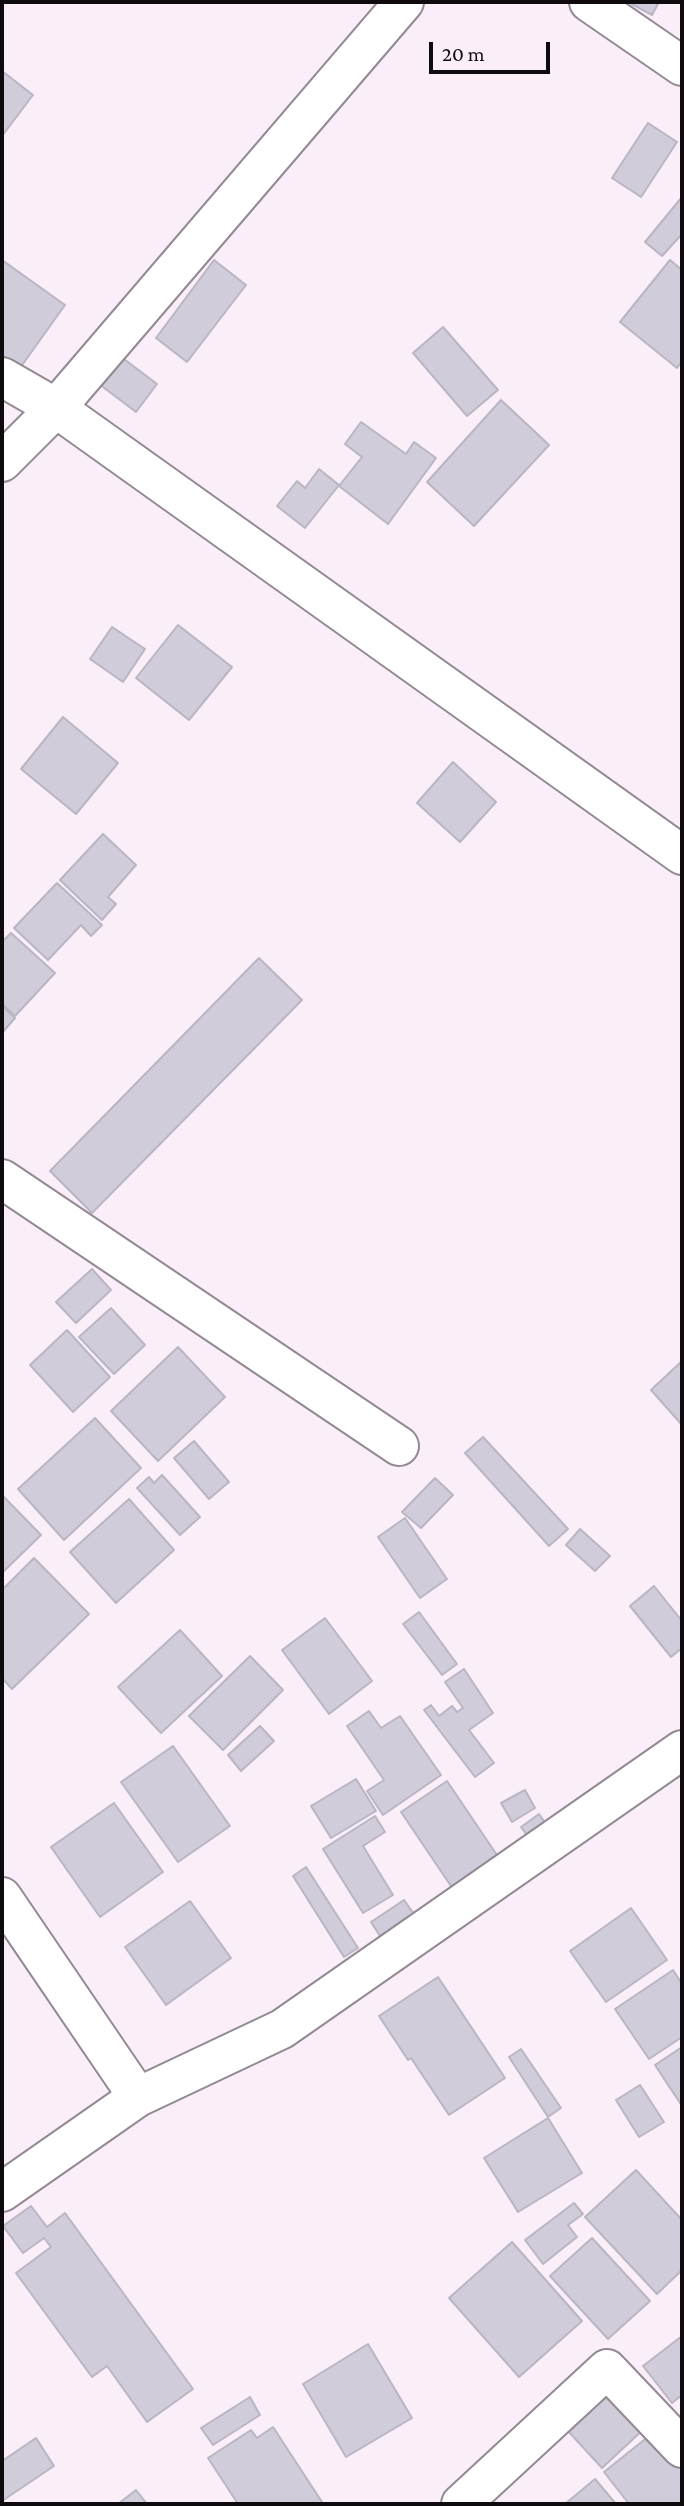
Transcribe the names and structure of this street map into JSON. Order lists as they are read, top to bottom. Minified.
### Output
{"scale_bar":"20 m"}
